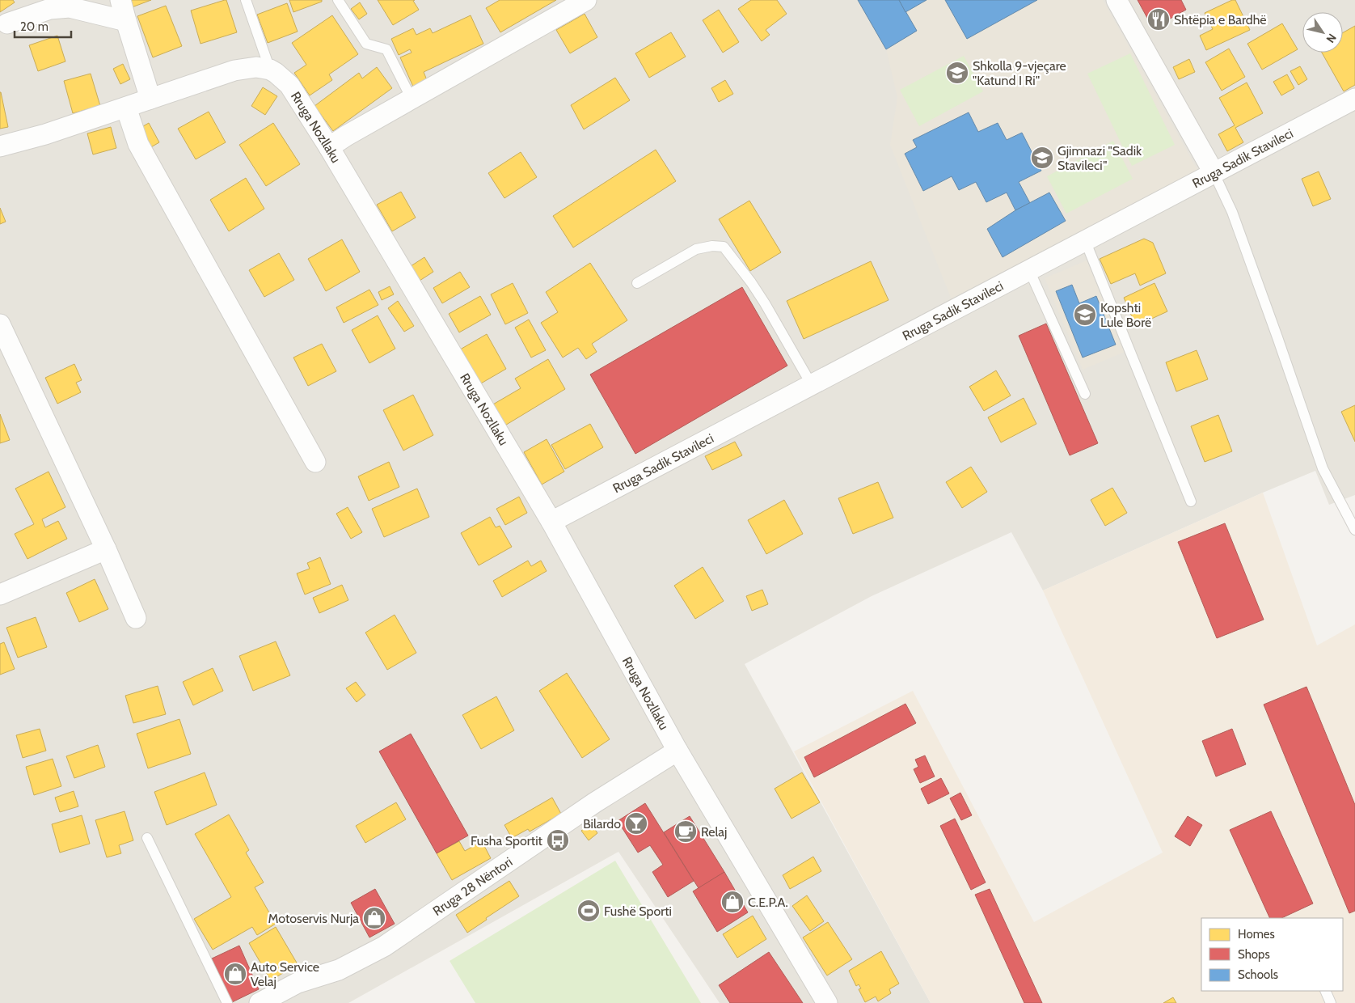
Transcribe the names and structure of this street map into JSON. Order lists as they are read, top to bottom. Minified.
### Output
{"streets":{"street":["Rruga Nozllaku","Rruga Sadik Stavileci","Rruga 28 Nëntori"]},"crossings":[["Rruga Nozllaku","Rruga Sadik Stavileci"],["Rruga Nozllaku","Rruga 28 Nëntori"]],"places":{"restaurant":["Shtëpia e Bardhë"],"school or university":["Shkolla 9-vjeçare \"Katund I Ri\"","Gjimnazi \"Sadik Stavileci\"","Kopshti Lule Borë"],"bar":["Bilardo"],"cafe":["Relaj"],"bus stop":["Fusha Sportit"],"shop":["C.E.P.A.","Motoservis Nurja","Auto Service Velaj"],"sports":["Fushë Sporti"]},"legend":["Homes","Shops","Schools"],"scale_bar":"20 m","north":"bottom right"}
